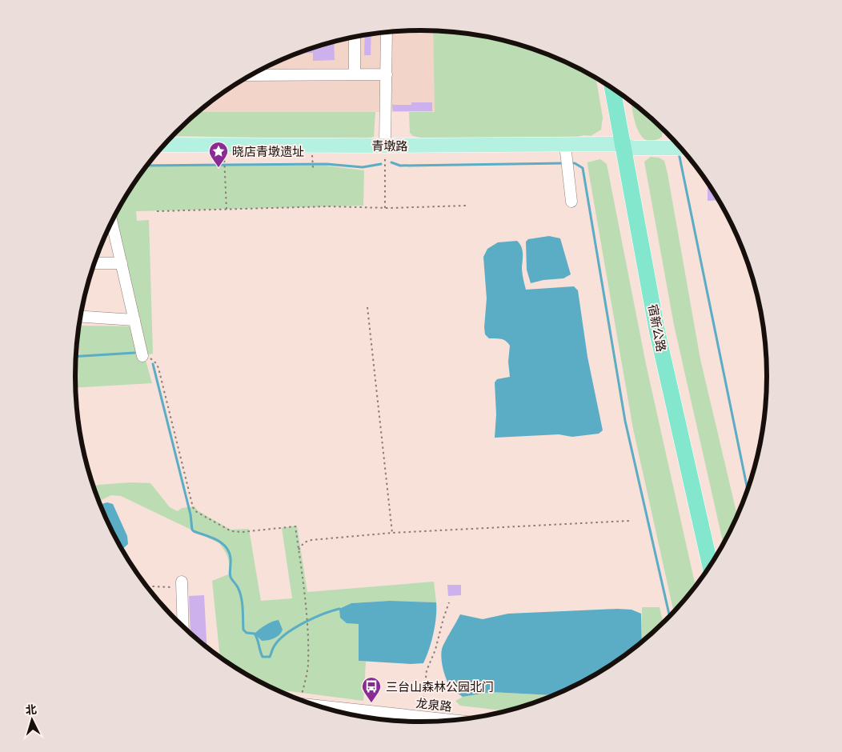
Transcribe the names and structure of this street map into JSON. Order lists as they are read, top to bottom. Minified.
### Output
{"streets":{"highway":["宿新公路"],"main road":["青墩路"],"street":["龙泉路"]},"crossings":[["青墩路","宿新公路"]],"places":{"place":["晓店青墩遗址"],"bus stop":["三台山森林公园北门"]},"north":"top"}
